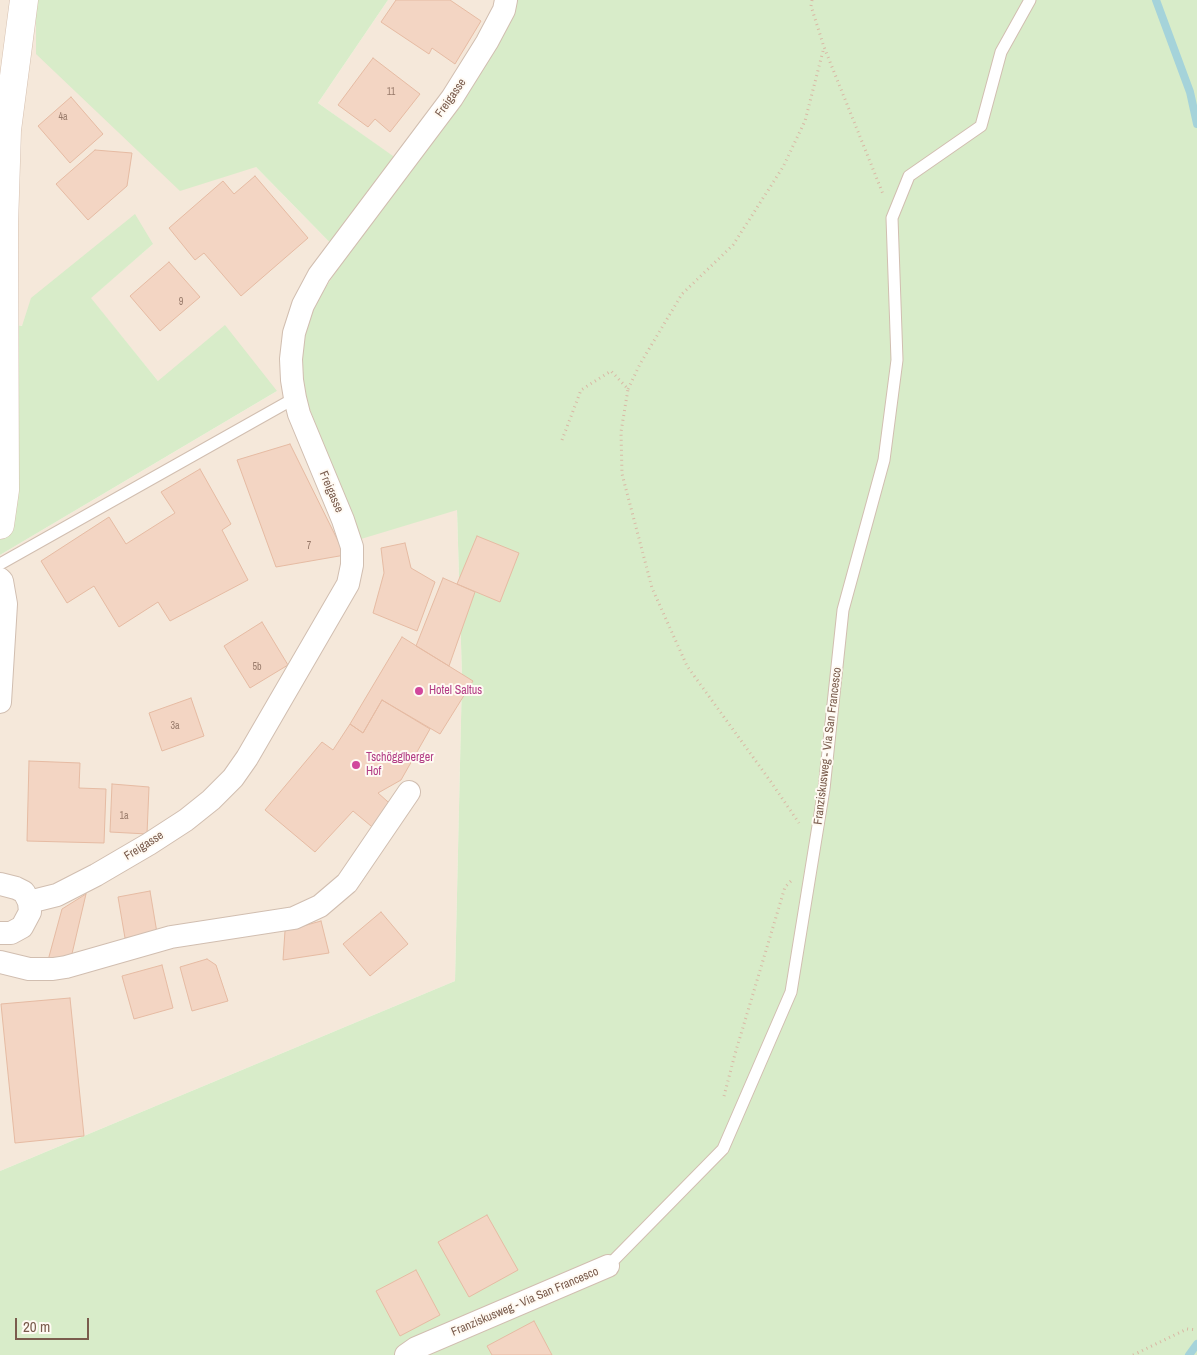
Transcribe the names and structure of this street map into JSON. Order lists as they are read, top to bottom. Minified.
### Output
{"streets":{"street":["Freigasse","Franziskusweg - Via San Francesco"]},"places":["Hotel Saltus","Tschögglberger Hof"],"house_numbers":["11","4a","9","7","5b","3a","1a"],"scale_bar":"20 m"}
